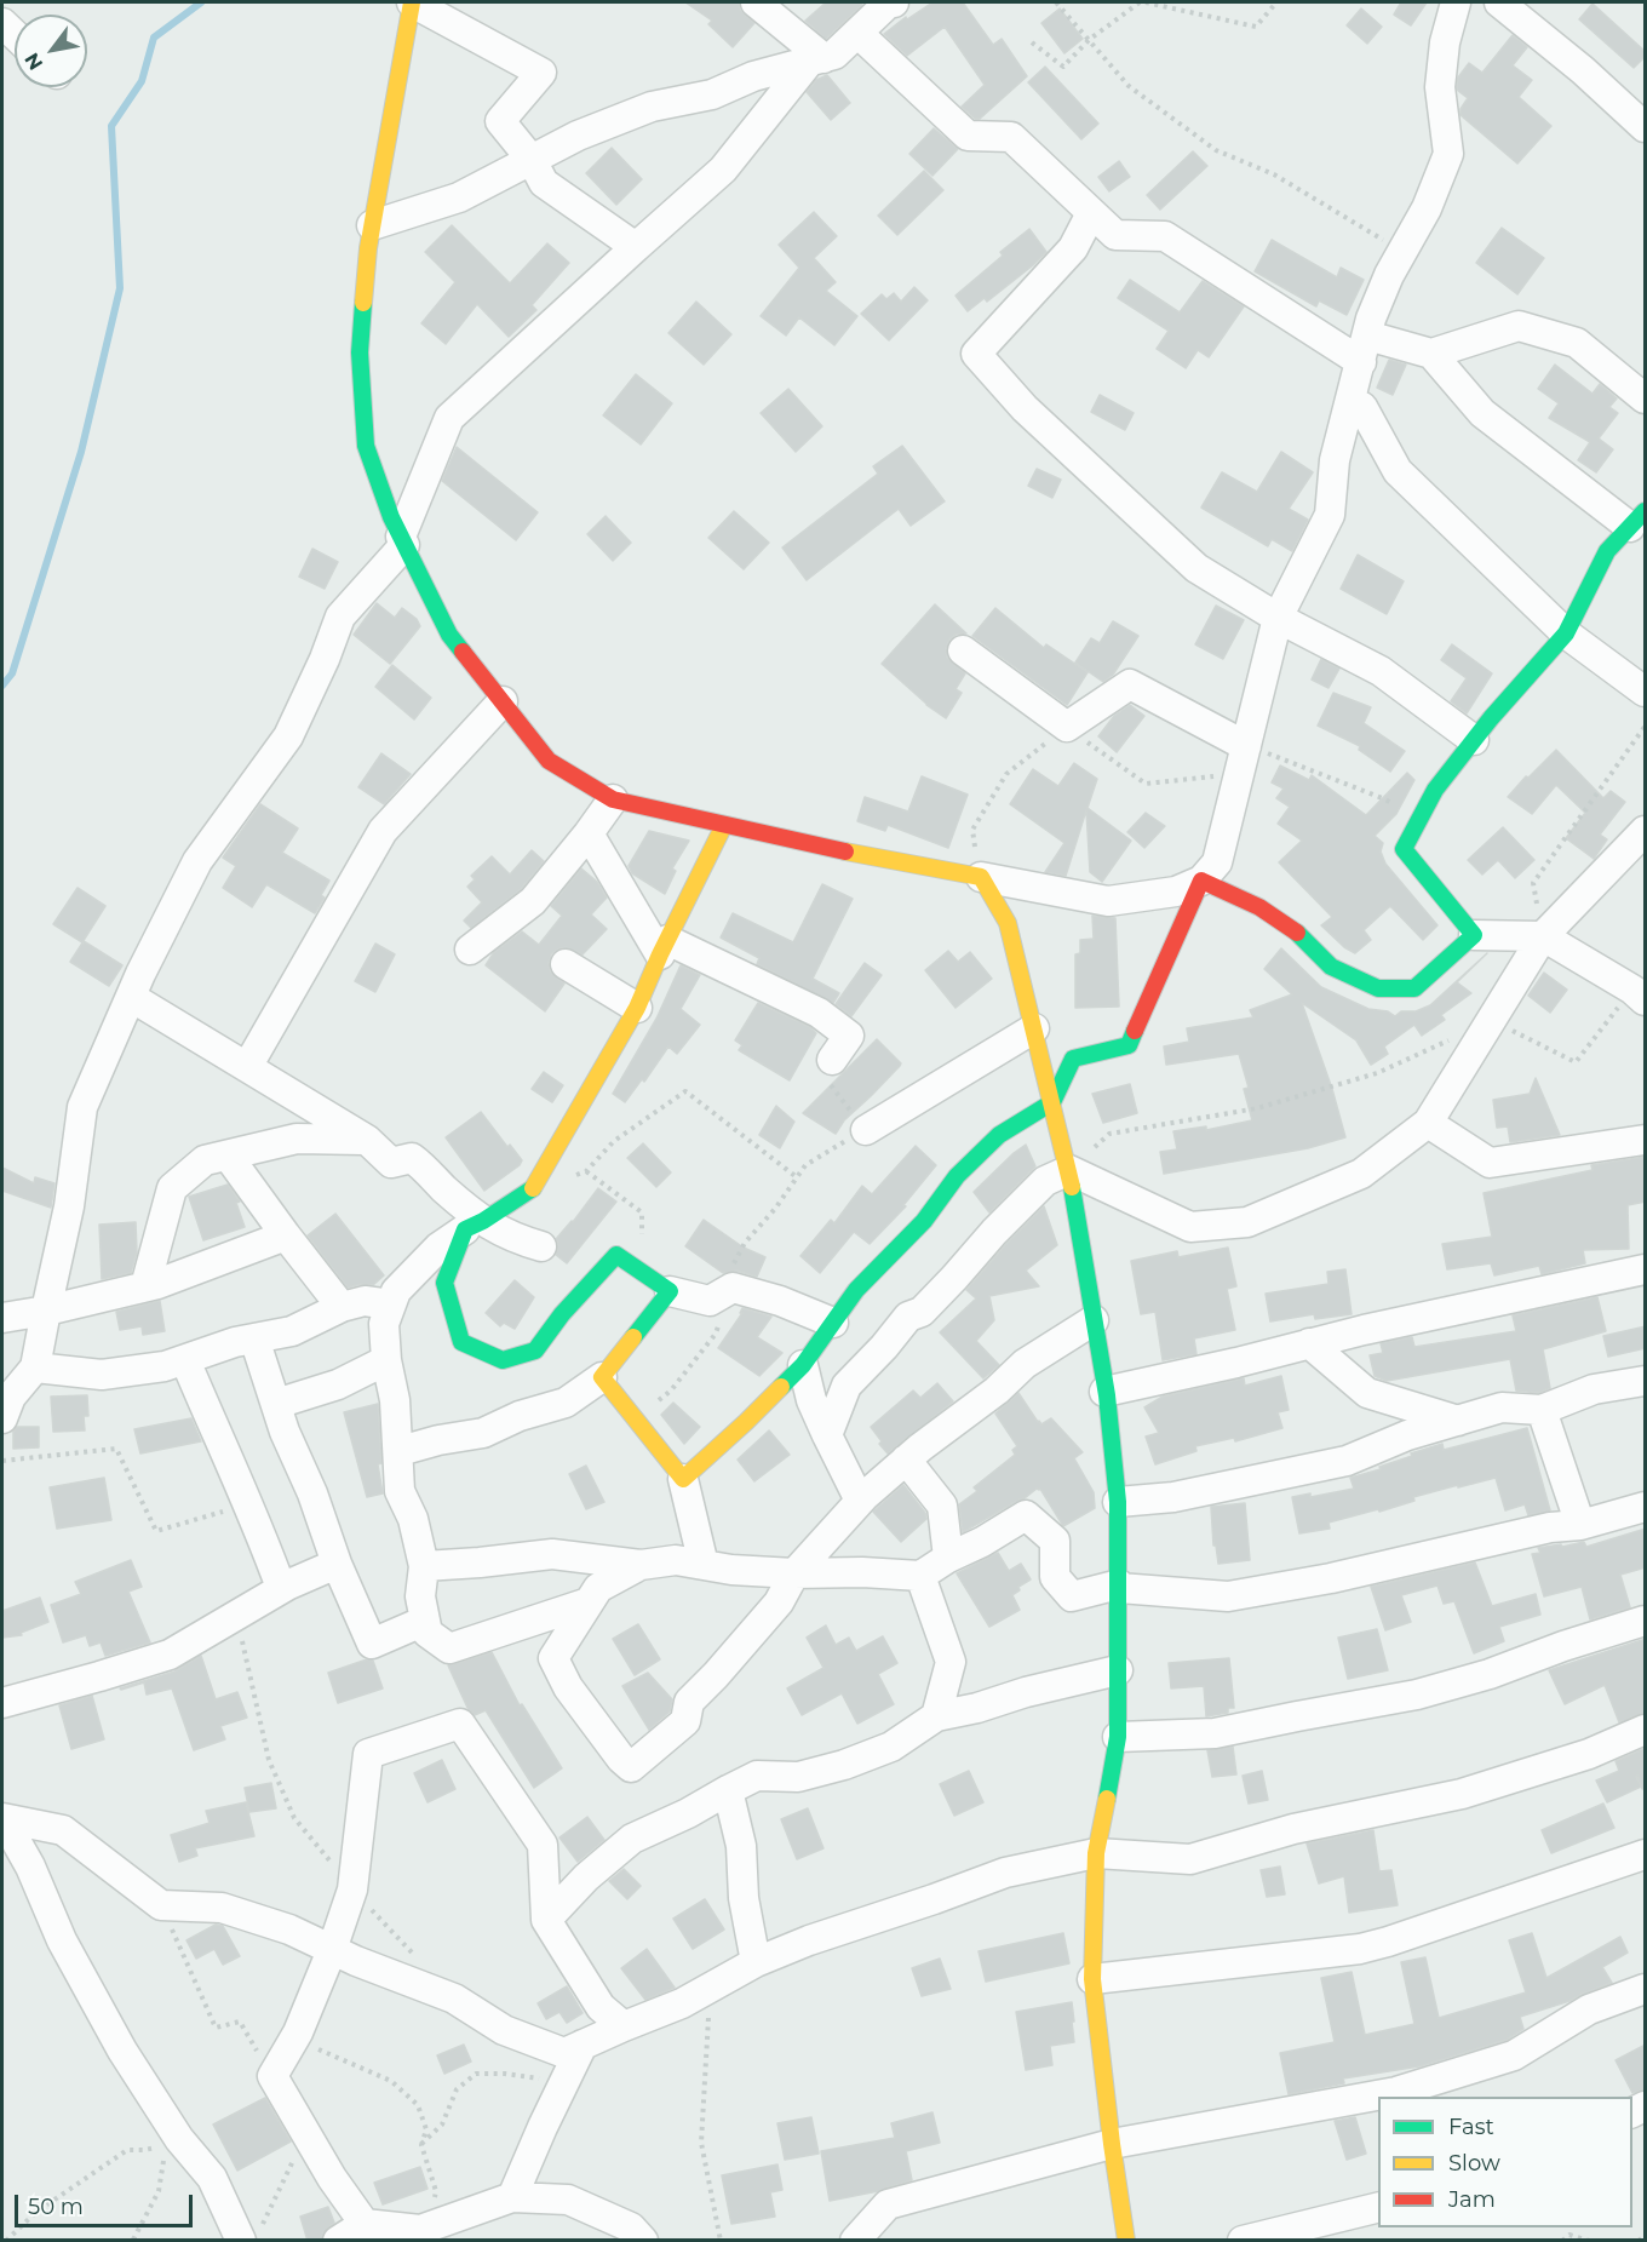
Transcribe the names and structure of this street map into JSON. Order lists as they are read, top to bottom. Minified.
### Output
{"legend":["Fast","Slow","Jam"],"scale_bar":"50 m","north":"bottom left"}
